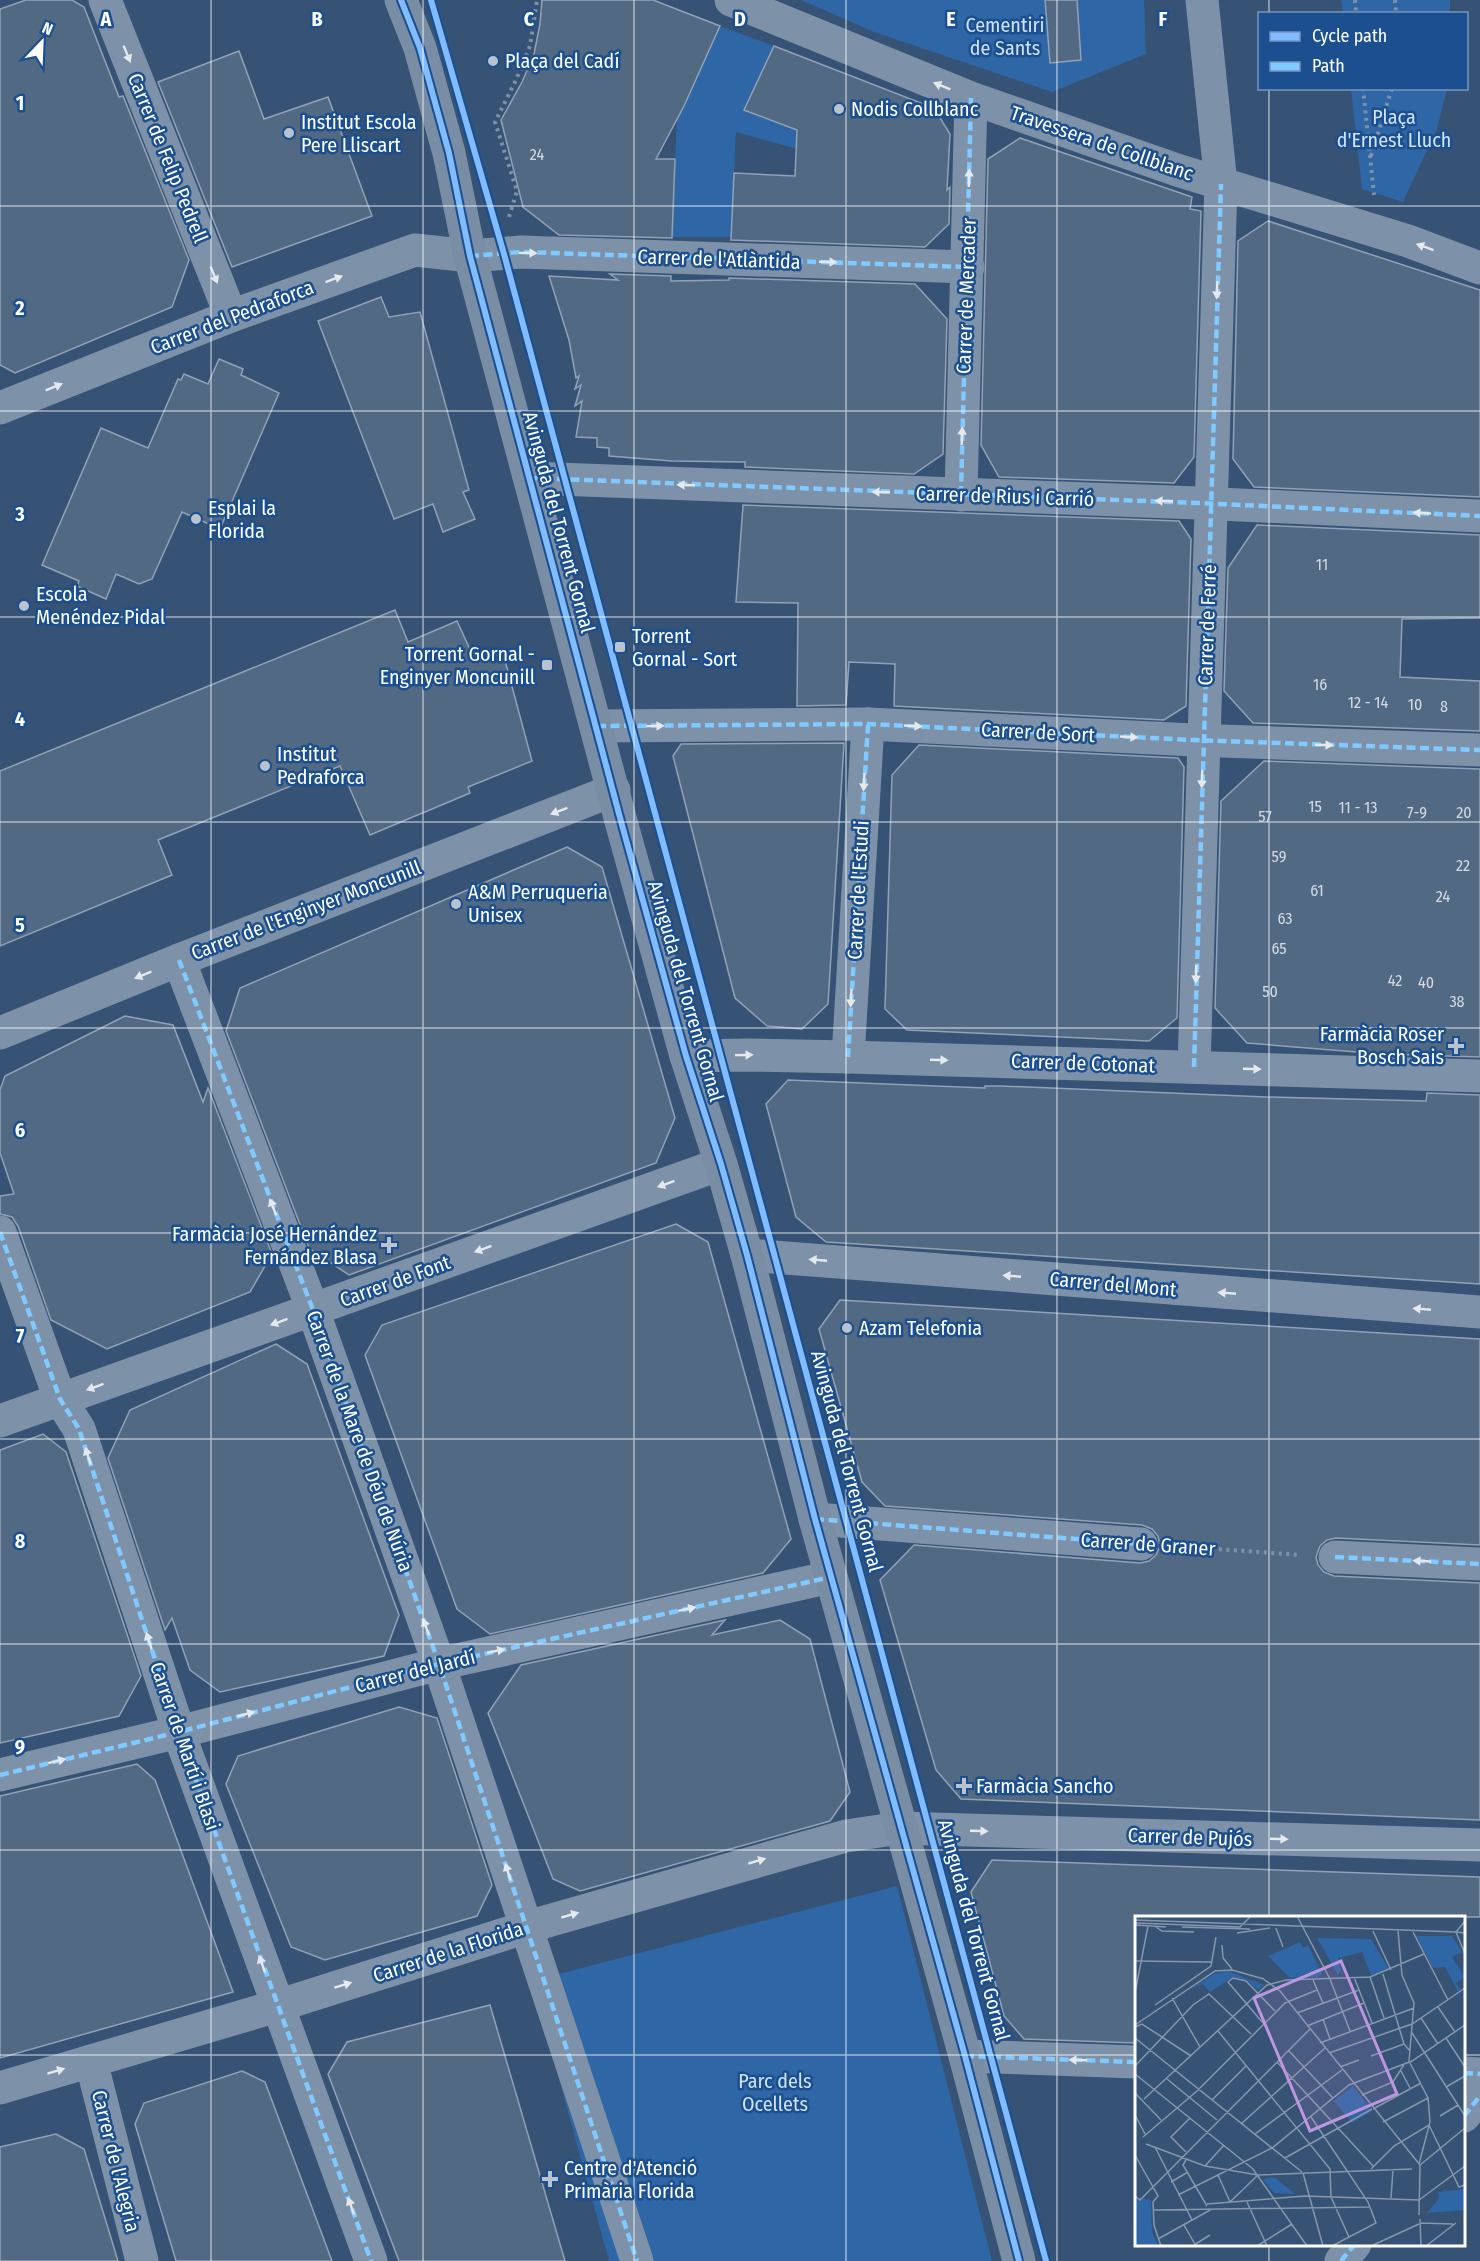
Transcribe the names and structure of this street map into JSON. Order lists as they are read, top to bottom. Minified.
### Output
{"streets":{"street":["Travessera de Collblanc","Carrer de Felip Pedrell","Carrer de l'Atlàntida","Carrer de Mercader","Carrer del Pedraforca","Carrer de Rius i Carrió","Avinguda del Torrent Gornal","Carrer de Ferré","Carrer de Sort","Carrer de l'Estudi","Carrer de l'Enginyer Moncunill","Carrer de Cotonat","Carrer de Font","Carrer del Mont","Carrer de la Mare de Déu de Núria","Carrer de Graner","Carrer del Jardí","Carrer de Martí i Blasi","Carrer de Pujós","Carrer de la Florida","Carrer de l'Alegria"]},"crossings":[["Travessera de Collblanc","Carrer de Mercader"],["Travessera de Collblanc","Carrer de Ferré"],["Carrer de Felip Pedrell","Carrer del Pedraforca"],["Carrer de l'Atlàntida","Carrer de Mercader"],["Carrer de l'Atlàntida","Carrer del Pedraforca"],["Carrer de l'Atlàntida","Avinguda del Torrent Gornal"],["Carrer de Mercader","Carrer de Rius i Carrió"],["Carrer del Pedraforca","Avinguda del Torrent Gornal"],["Carrer de Rius i Carrió","Avinguda del Torrent Gornal"],["Carrer de Rius i Carrió","Carrer de Ferré"],["Avinguda del Torrent Gornal","Carrer de Sort"],["Avinguda del Torrent Gornal","Carrer de l'Enginyer Moncunill"],["Avinguda del Torrent Gornal","Carrer de Cotonat"],["Avinguda del Torrent Gornal","Carrer de Font"],["Avinguda del Torrent Gornal","Carrer del Mont"],["Avinguda del Torrent Gornal","Carrer de Graner"],["Avinguda del Torrent Gornal","Carrer del Jardí"],["Avinguda del Torrent Gornal","Carrer de Pujós"],["Avinguda del Torrent Gornal","Carrer de la Florida"],["Carrer de Ferré","Carrer de Sort"],["Carrer de Ferré","Carrer de Cotonat"],["Carrer de Sort","Carrer de l'Estudi"],["Carrer de l'Estudi","Carrer de Cotonat"],["Carrer de l'Enginyer Moncunill","Carrer de la Mare de Déu de Núria"],["Carrer de Font","Carrer de la Mare de Déu de Núria"],["Carrer de Font","Carrer de Martí i Blasi"],["Carrer de la Mare de Déu de Núria","Carrer del Jardí"],["Carrer de la Mare de Déu de Núria","Carrer de la Florida"],["Carrer del Jardí","Carrer de Martí i Blasi"],["Carrer de Martí i Blasi","Carrer de la Florida"],["Carrer de Pujós","Carrer de la Florida"],["Carrer de la Florida","Carrer de l'Alegria"]],"one_way":["Travessera de Collblanc","Carrer de Felip Pedrell","Carrer de l'Atlàntida","Carrer de Mercader","Carrer del Pedraforca","Carrer de Rius i Carrió","Carrer de Ferré","Carrer de Sort","Carrer de l'Estudi","Carrer de l'Enginyer Moncunill","Carrer de Cotonat","Carrer de Font","Carrer del Mont","Carrer de la Mare de Déu de Núria","Carrer del Jardí","Carrer de Martí i Blasi","Carrer de la Florida"],"parks":["Cementiri de Sants","Plaça d'Ernest Lluch","Parc dels Ocellets"],"places":{"other":["Plaça del Cadí","Nodis Collblanc","Institut Escola Pere Lliscart","Esplai la Florida","Escola Menéndez Pidal","Institut Pedraforca","A&M Perruqueria Unisex","Azam Telefonia"],"transit":["Torrent Gornal - Sort","Torrent Gornal - Enginyer Moncunill"],"health":["Farmàcia Roser Bosch Sais","Farmàcia José Hernández Fernández Blasa","Farmàcia Sancho","Centre d'Atenció Primària Florida"]},"house_numbers":["24","11","16","12 - 14","10","8","15","11 - 13","7-9","20","57","59","22","61","24","63","65","42","40","50","38"],"legend":["Cycle path","Path"],"north":"top right","grid":{"columns":["A","B","C","D","E","F"],"rows":["1","2","3","4","5","6","7","8","9"]}}
